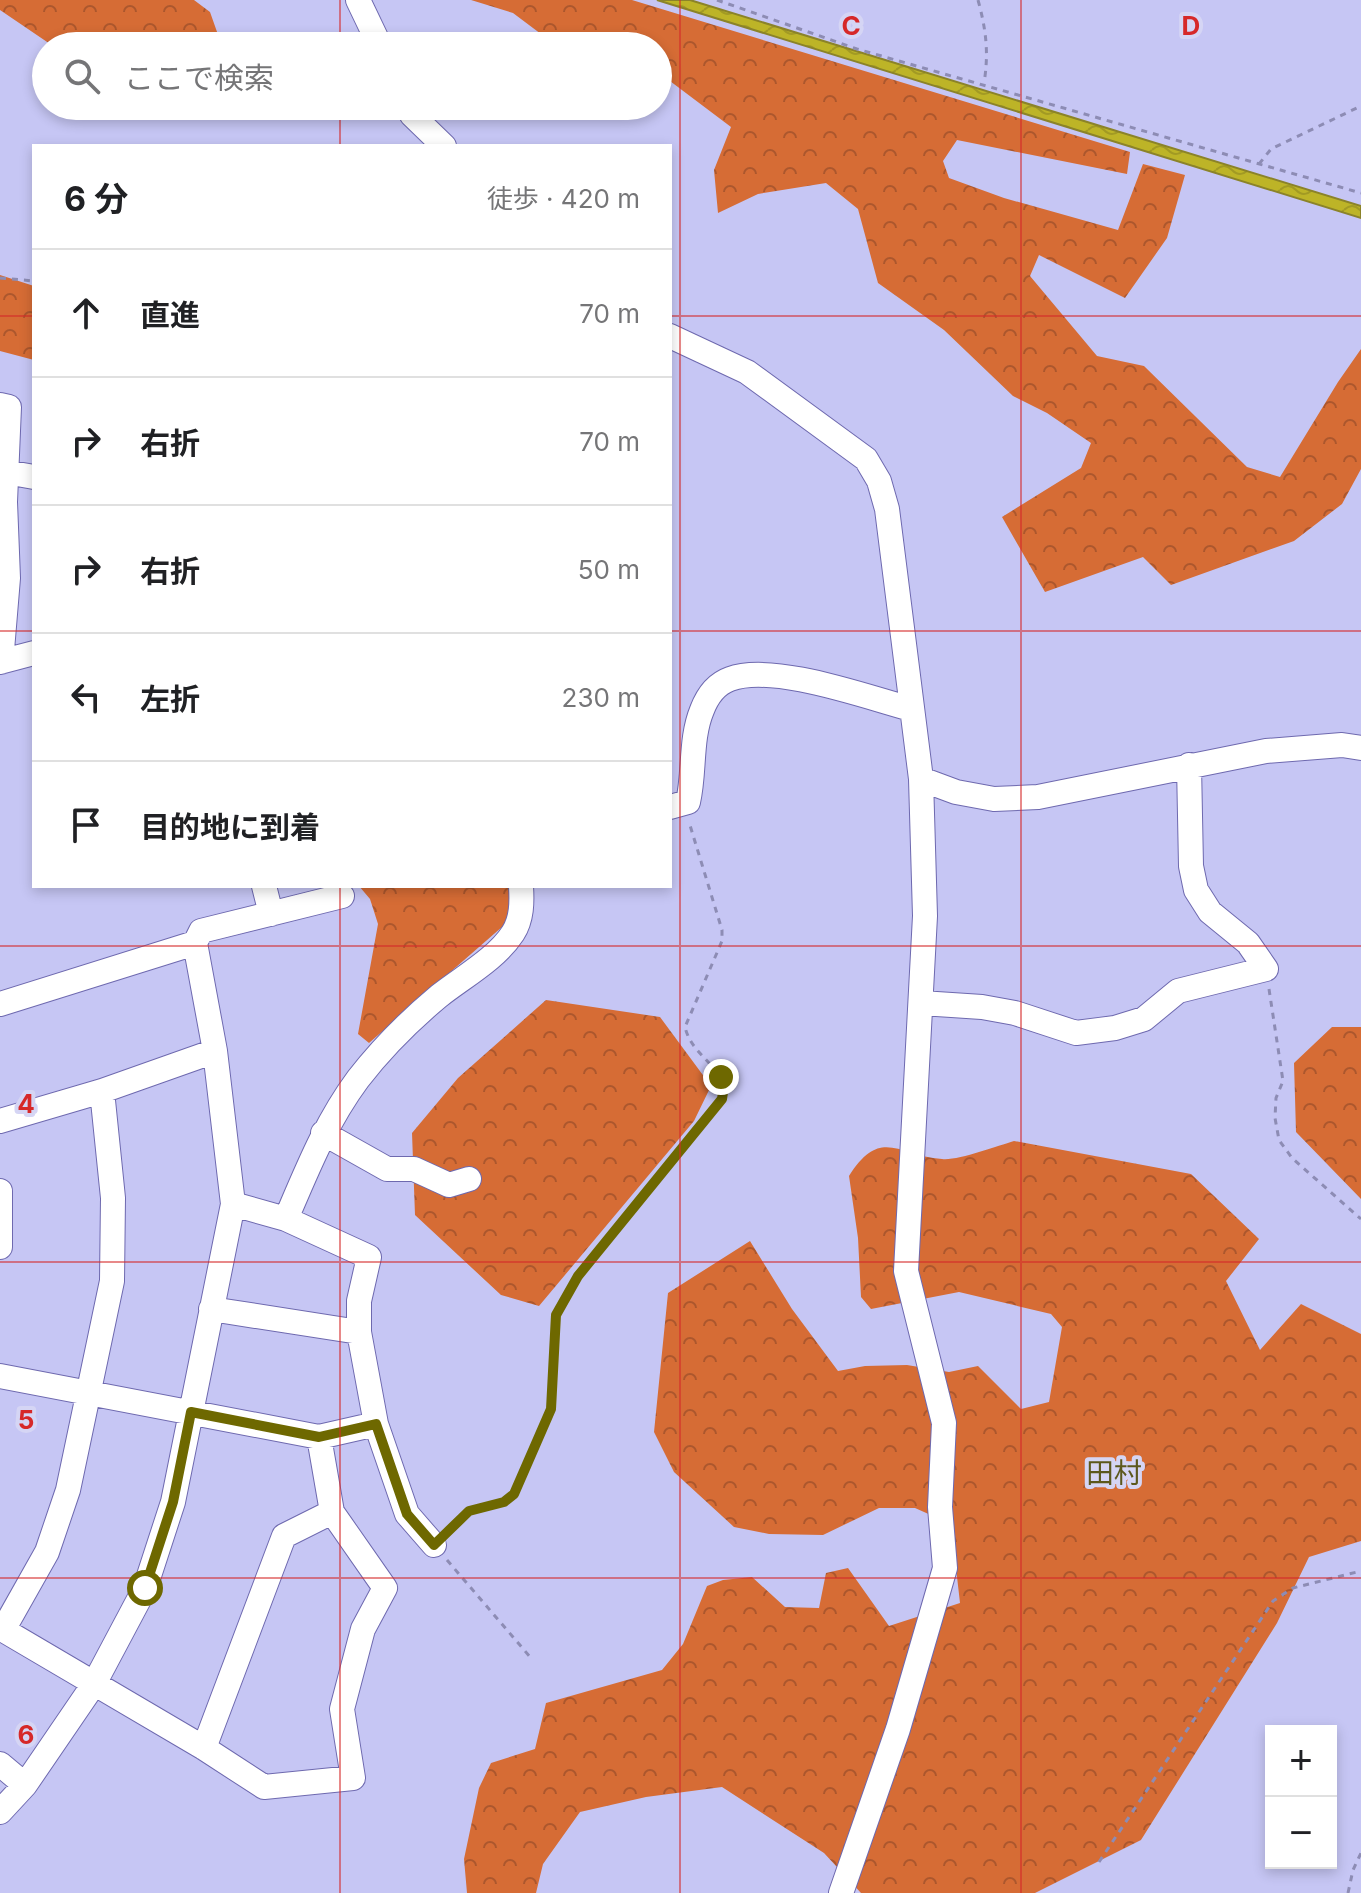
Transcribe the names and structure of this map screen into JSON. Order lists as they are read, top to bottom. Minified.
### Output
{"districts":["田村"],"page":{"search":"ここで検索","heading":["6 分","徒歩 · 420 m"],"list":[["直進","70 m"],["右折","70 m"],["右折","50 m"],["左折","230 m"],"目的地に到着"],"map_buttons":["+","−"]},"grid":{"columns":["C","D"],"rows":["4","5","6"]}}
